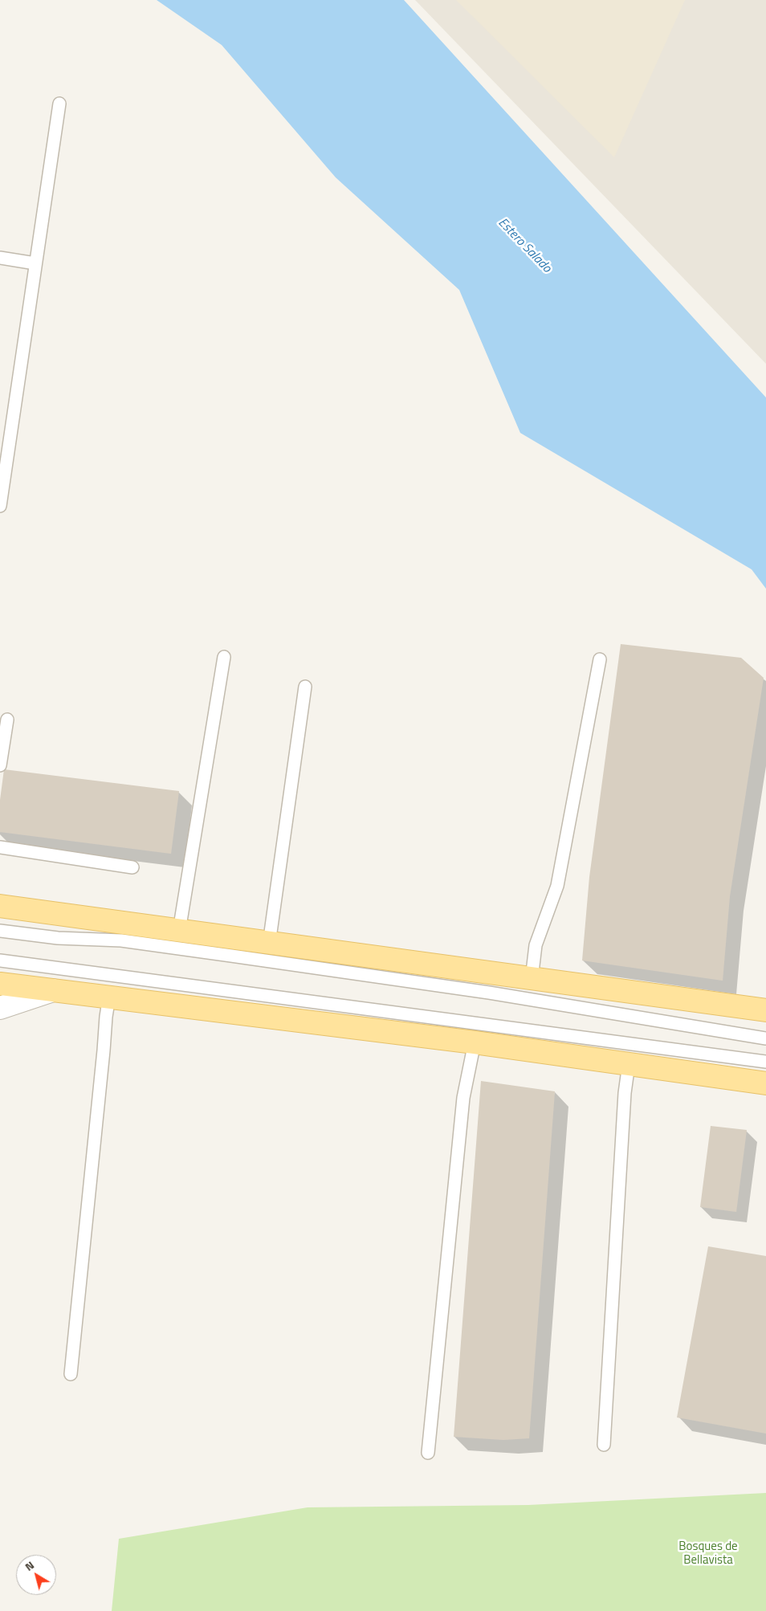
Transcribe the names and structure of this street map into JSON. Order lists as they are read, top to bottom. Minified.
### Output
{"water":["Estero Salado"],"parks":["Bosques de Bellavista"],"north":"top left"}
